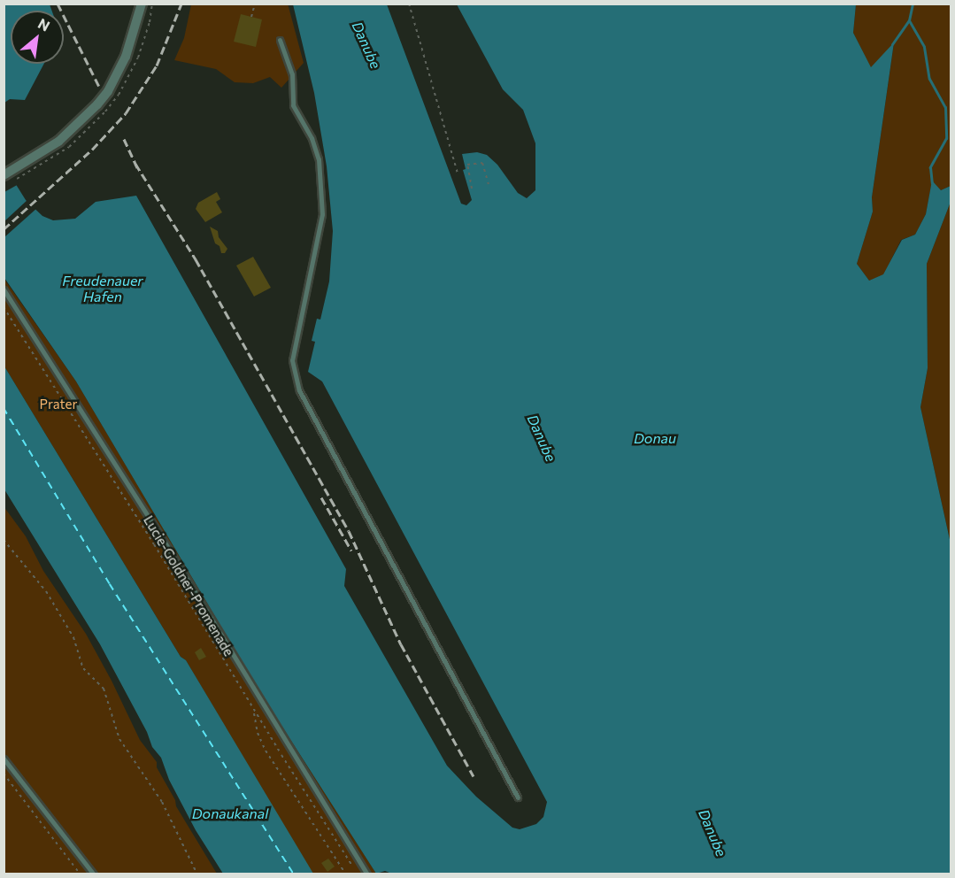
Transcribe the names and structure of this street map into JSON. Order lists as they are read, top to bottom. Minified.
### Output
{"streets":{"path":["Lucie-Goldner-Promenade"]},"water":["Danube","Freudenauer Hafen","Donau","Donaukanal"],"parks":["Prater"],"north":"top right"}
